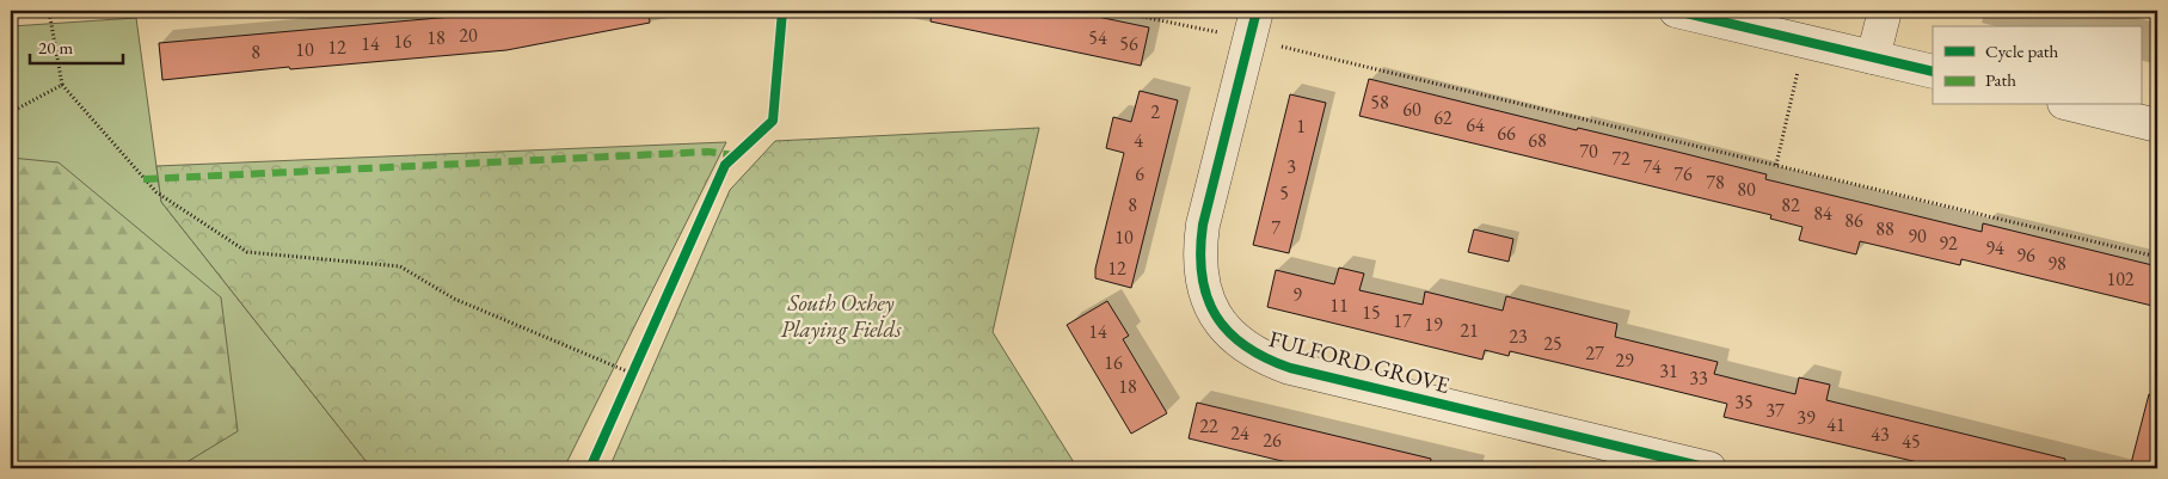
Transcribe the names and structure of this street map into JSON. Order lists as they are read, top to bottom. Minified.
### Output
{"streets":{"street":["FULFORD GROVE"]},"parks":["South Oxhey Playing Fields"],"house_numbers":["20","18","54","16","14","56","12","10","8","58","60","2","62","64","1","66","4","68","70","72","3","74","6","76","78","80","5","8","82","84","86","7","88","90","10","92","94","96","98","12","102","9","11","15","17","19","21","14","23","25","27","29","16","31","33","18","35","37","39","41","22","24","43","26","45"],"legend":["Cycle path","Path"],"scale_bar":"20 m"}
